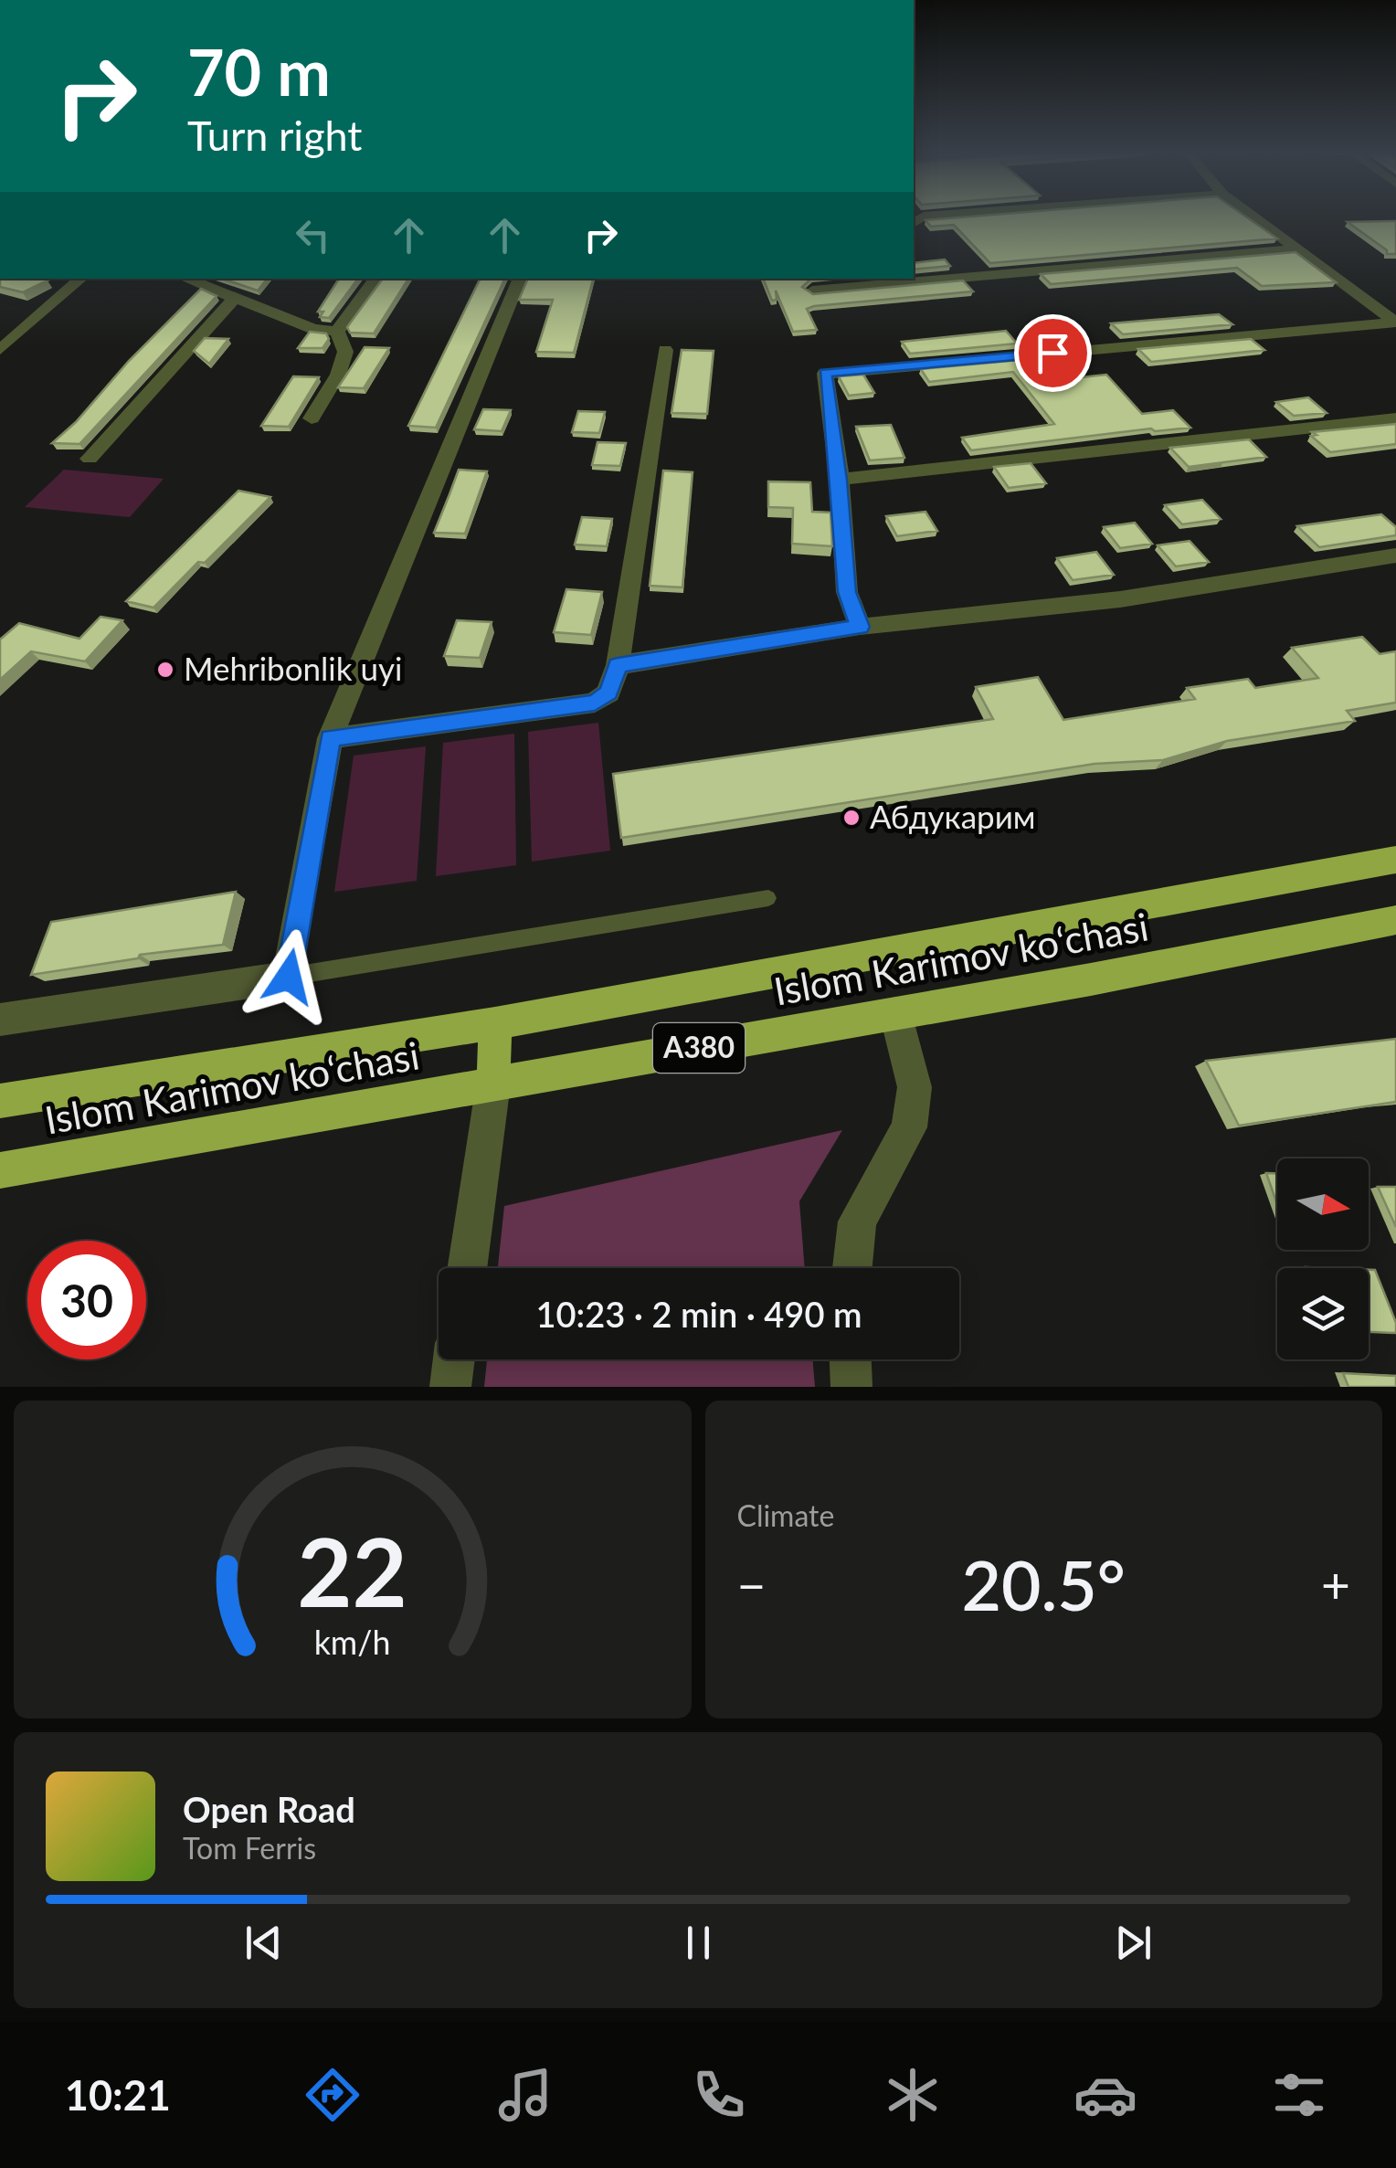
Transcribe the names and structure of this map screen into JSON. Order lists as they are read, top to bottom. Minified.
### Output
{"streets":{"highway":["Islom Karimov ko‘chasi","A380"]},"places":["Mehribonlik uyi","Абдукарим"],"north":"right","page":{"turn":["70 m","Turn right"],"limit":"30","trip":"10:23 · 2 min · 490 m","tile":"Climate","heat":["−","20.5°","+"],"song":["Open Road","Tom Ferris"],"tabs":"10:21","gauge":["22","km/h"]}}
